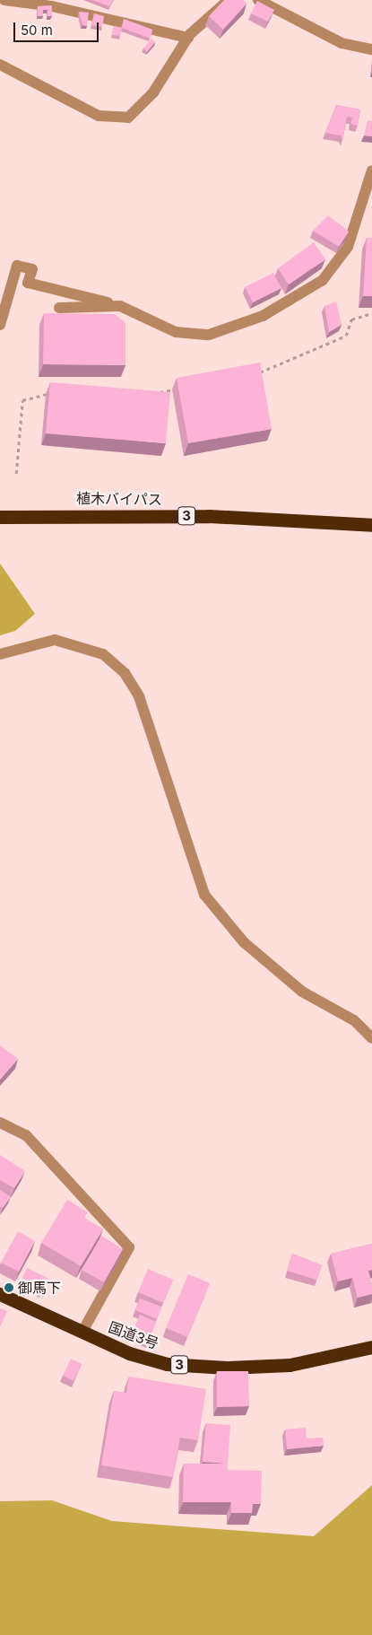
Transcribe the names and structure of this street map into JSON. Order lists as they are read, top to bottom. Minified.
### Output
{"streets":{"highway":["植木バイパス","3","国道3号"]},"places":["御馬下"],"scale_bar":"50 m"}
